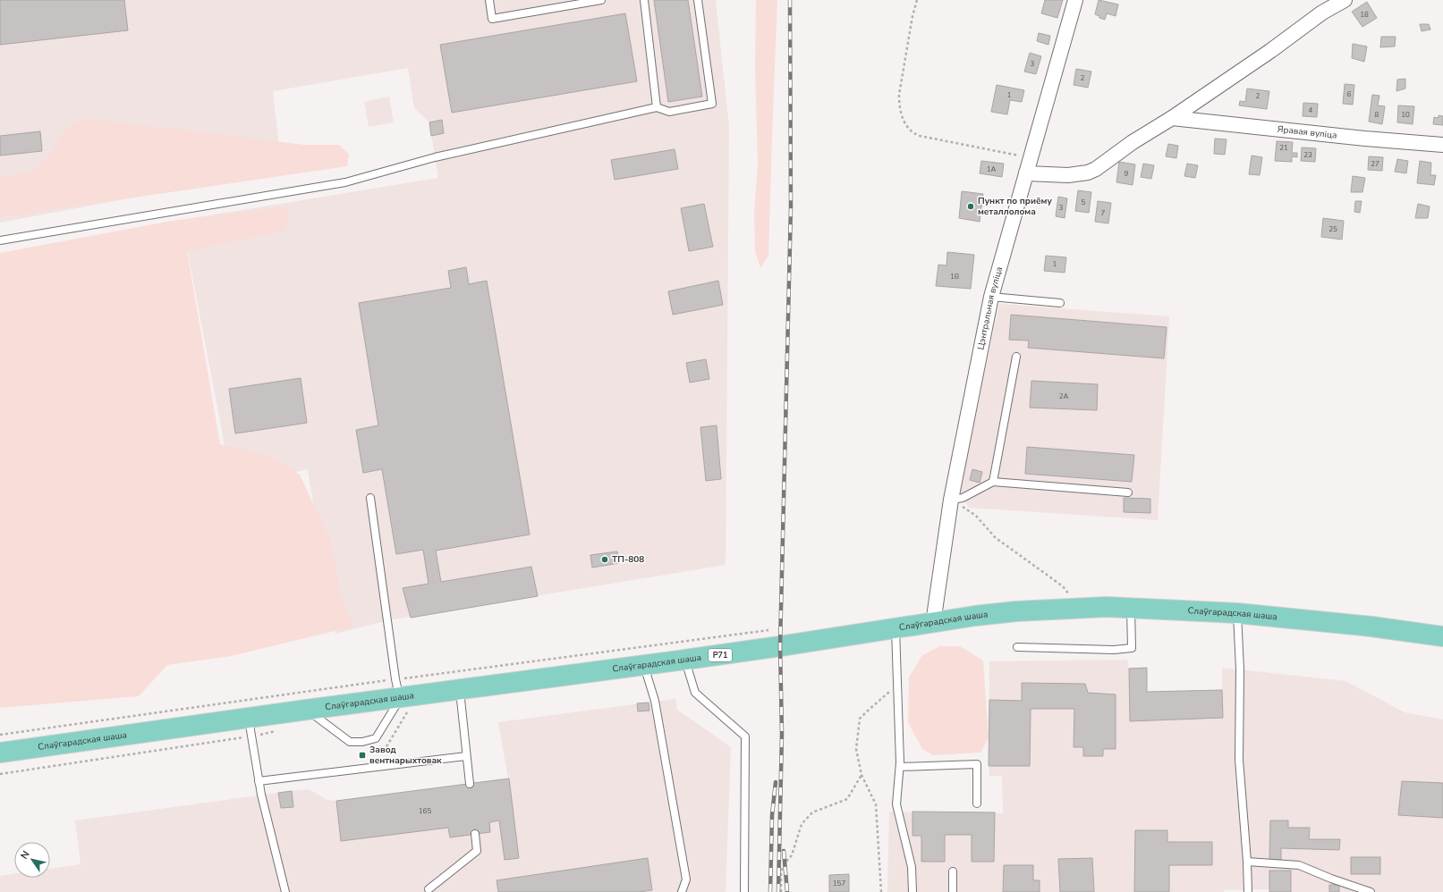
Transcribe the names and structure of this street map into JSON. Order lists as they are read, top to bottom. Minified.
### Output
{"streets":{"main road":["Слаўгарадская шаша","Р71"],"street":["Яравая вуліца","Цэнтральная вуліца"]},"crossings":[["Цэнтральная вуліца","Слаўгарадская шаша"]],"places":{"other":["Пункт по приёму металлолома","ТП-808"],"transit":["Завод вентнарыхтовак"]},"house_numbers":["18","3","2","6","1","2","4","8","10","21","23","27","1А","9","5","3","7","25","1","1В","2А","165","157"],"north":"top left"}
